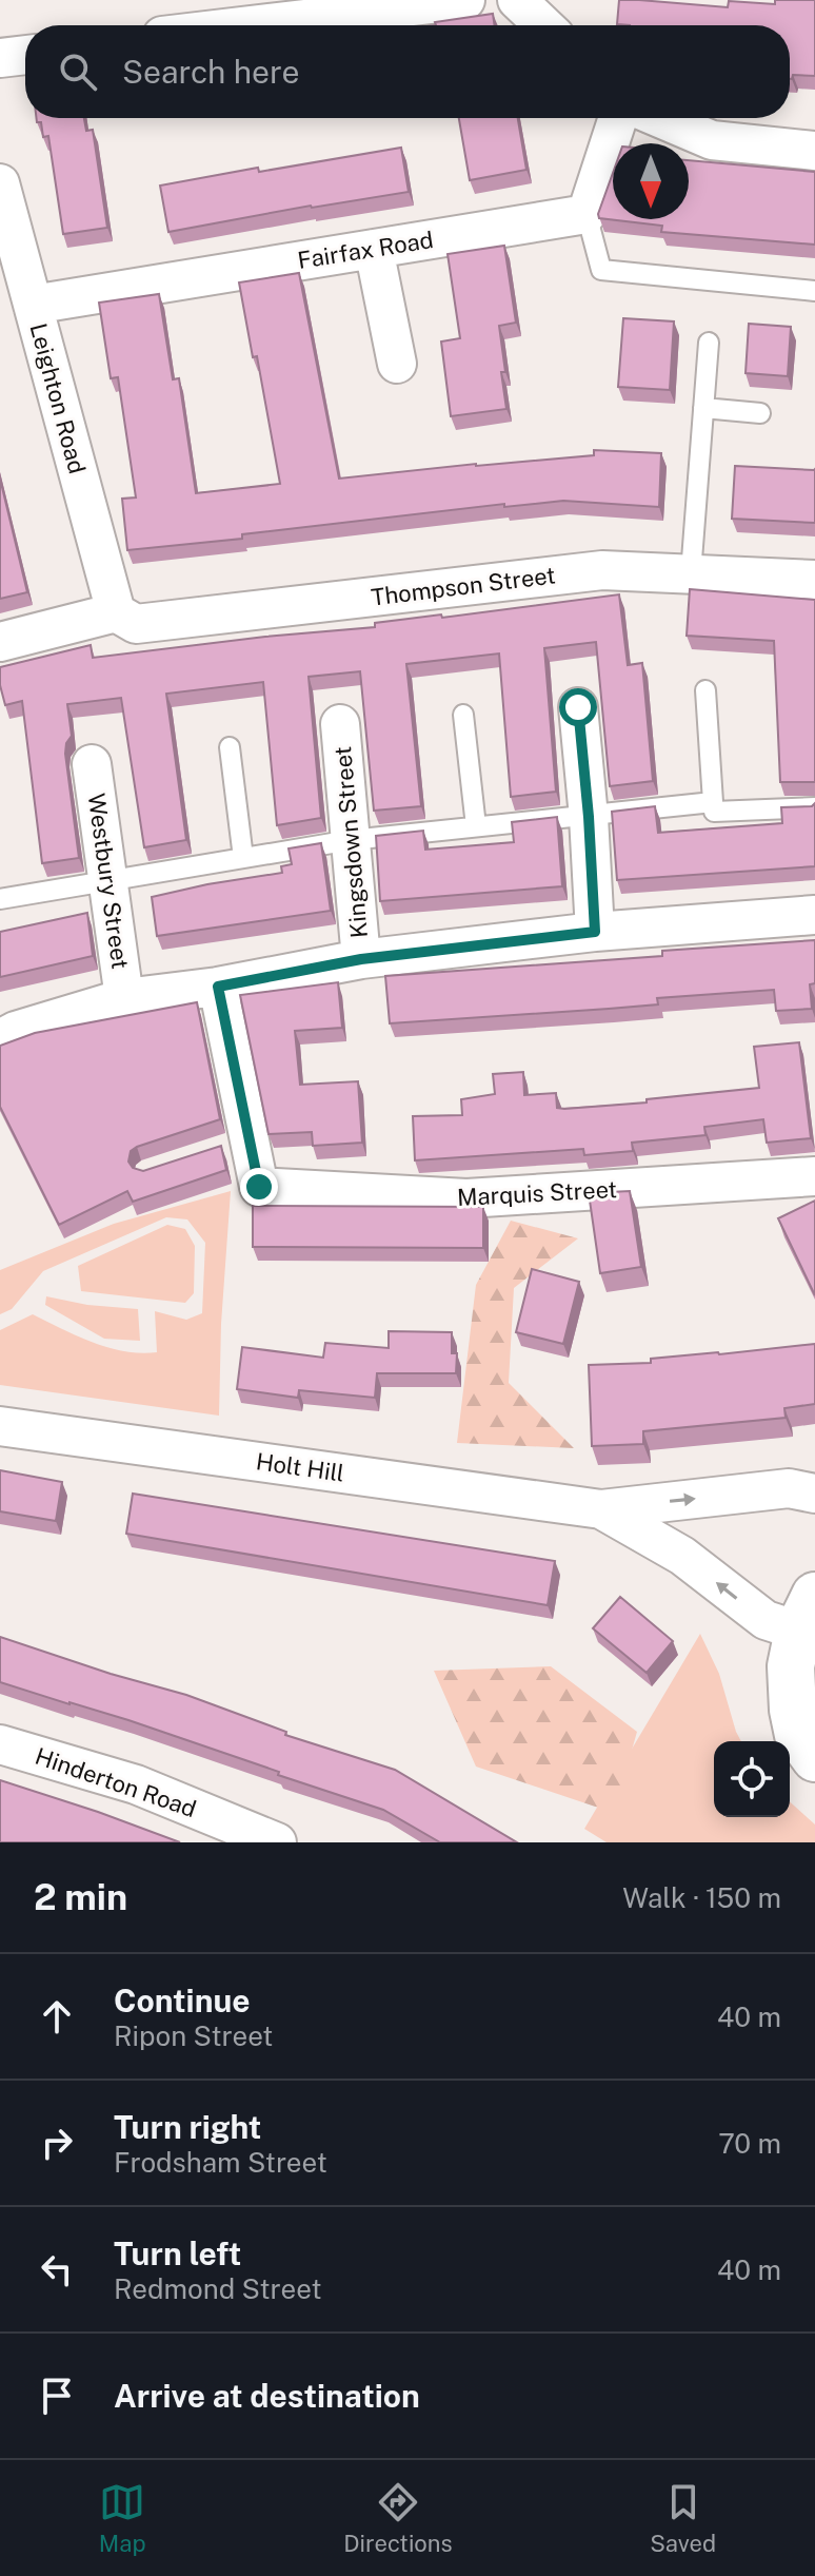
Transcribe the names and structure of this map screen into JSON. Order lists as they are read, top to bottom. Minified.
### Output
{"streets":{"street":["Fairfax Road","Leighton Road","Thompson Street","Kingsdown Street","Westbury Street","Marquis Street","Holt Hill","Hinderton Road"]},"crossings":[["Fairfax Road","Leighton Road"],["Leighton Road","Thompson Street"]],"north":"bottom","page":{"search":"Search here","heading":["2 min","Walk · 150 m"],"list":[["Continue","Ripon Street","40 m"],["Turn right","Frodsham Street","70 m"],["Turn left","Redmond Street","40 m"],"Arrive at destination"],"nav":["Map","Directions","Saved"]}}
